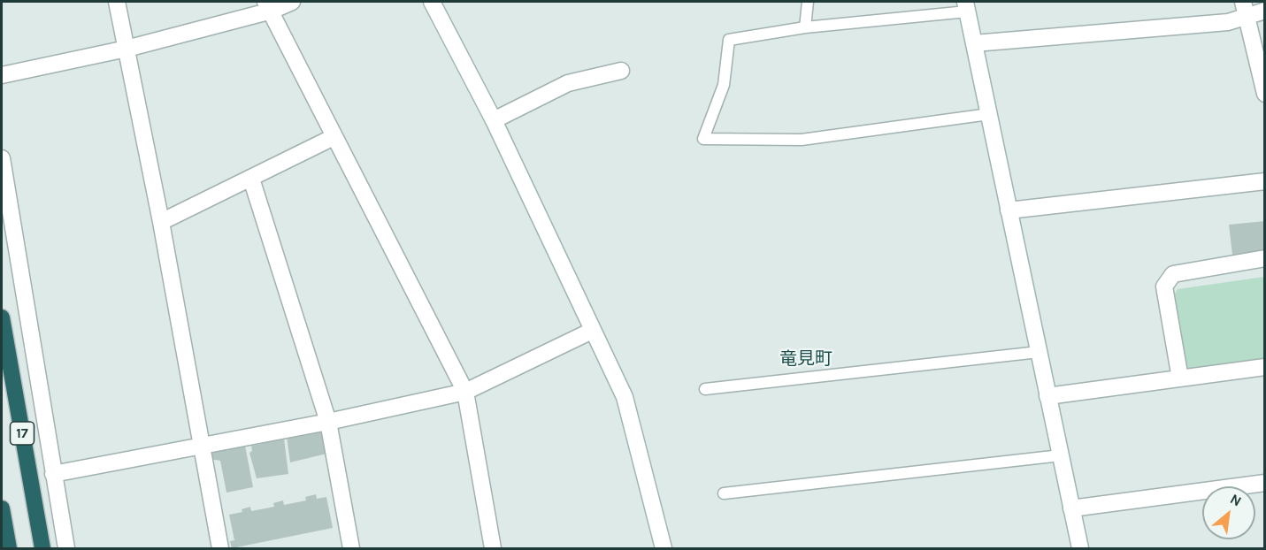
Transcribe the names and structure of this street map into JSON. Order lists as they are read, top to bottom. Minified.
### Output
{"streets":{"highway":["17"]},"districts":["竜見町"],"north":"top right"}
